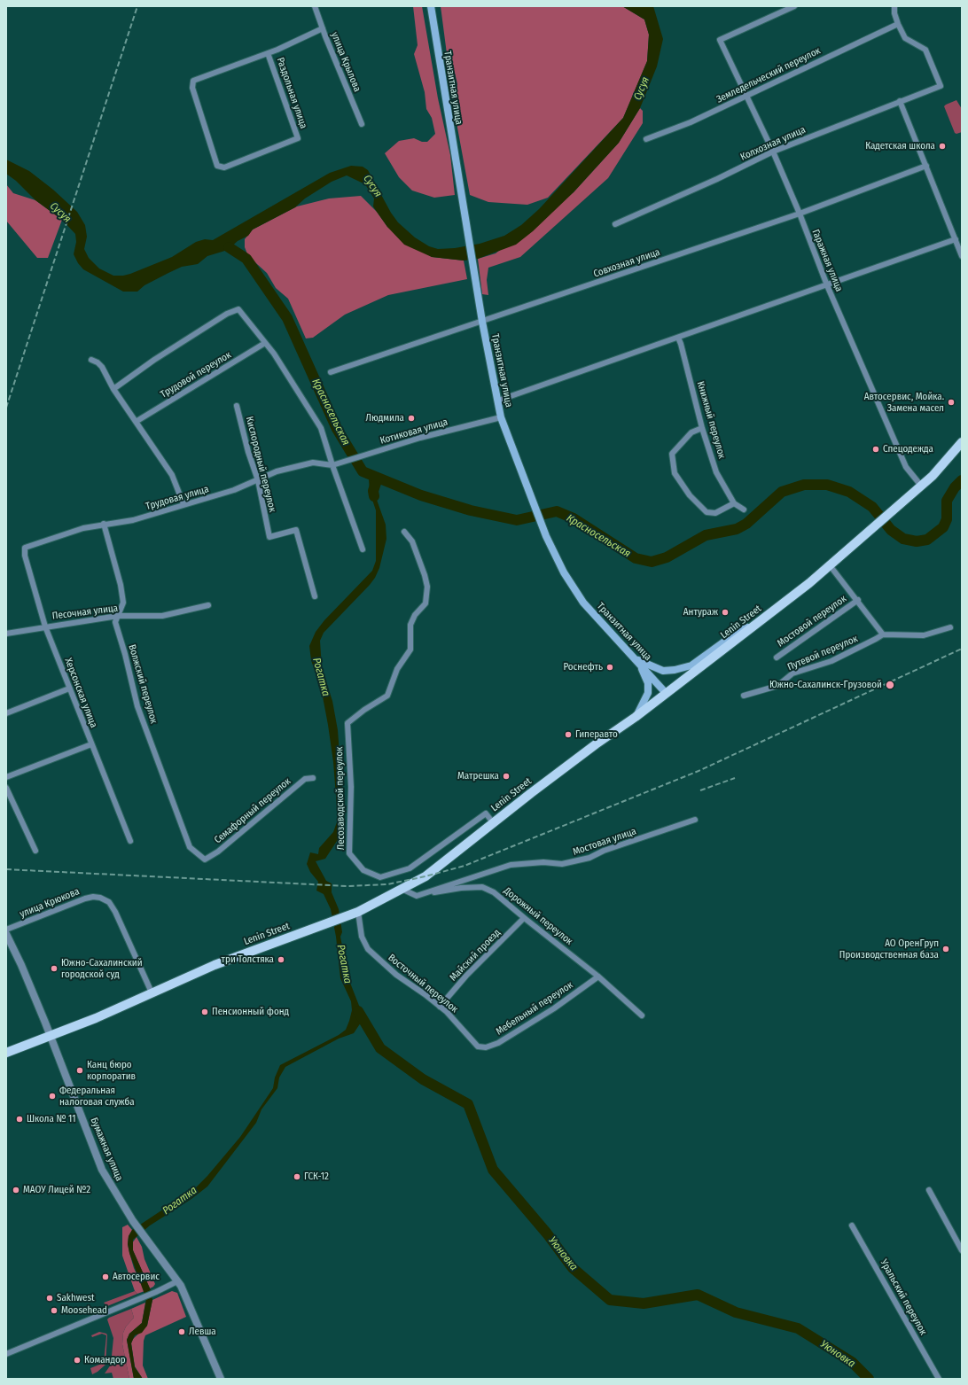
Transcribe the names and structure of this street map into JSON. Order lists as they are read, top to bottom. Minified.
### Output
{"streets":{"main road":["Транзитная улица","Lenin Street"],"street":["улица Крылова","Земледельческий переулок","Раздольная улица","Колхозная улица","Гаражная улица","Совхозная улица","Трудовой переулок","Книжный переулок","Котиковая улица","Кислородный переулок","Трудовая улица","Песочная улица","Мостовой переулок","Путевой переулок","Волжский переулок","Херсонская улица","Лесозаводской переулок","Семафорный переулок","Мостовая улица","улица Крюкова","Дорожный переулок","Майский проезд","Восточный переулок","Мебельный переулок","Бумажная улица","Уральский переулок"]},"crossings":[["Земледельческий переулок","Колхозная улица"],["Земледельческий переулок","Гаражная улица"],["Транзитная улица","Совхозная улица"],["Транзитная улица","Котиковая улица"],["Транзитная улица","Lenin Street"],["Колхозная улица","Гаражная улица"],["Гаражная улица","Совхозная улица"],["Гаражная улица","Lenin Street"],["Котиковая улица","Трудовая улица"],["Кислородный переулок","Трудовая улица"],["Трудовая улица","Волжский переулок"],["Трудовая улица","Херсонская улица"],["Песочная улица","Волжский переулок"],["Песочная улица","Херсонская улица"],["Lenin Street","Лесозаводской переулок"],["Lenin Street","улица Крюкова"],["Lenin Street","Восточный переулок"],["Lenin Street","Бумажная улица"],["Волжский переулок","Семафорный переулок"],["Мостовая улица","Дорожный переулок"],["Дорожный переулок","Майский проезд"],["Дорожный переулок","Мебельный переулок"],["Майский проезд","Восточный переулок"],["Восточный переулок","Мебельный переулок"]],"water":["Сусуя","Красносельская","Рогатка","Уюновка"],"places":["Кадетская школа","Автосервис, Мойка. Замена масел","Людмила","Спецодежда","Антураж","Роснефть","Южно-Сахалинск-Грузовой","Гиперавто","Матрешка","АО ОренГруп Производственная база","три Толстяка","Южно-Сахалинский городской суд","Пенсионный фонд","Канц бюро корпоратив","Федеральная налоговая служба","Школа № 11","ГСК-12","МАОУ Лицей №2","Автосервис","Sakhwest","Moosehead","Левша","Командор"]}
